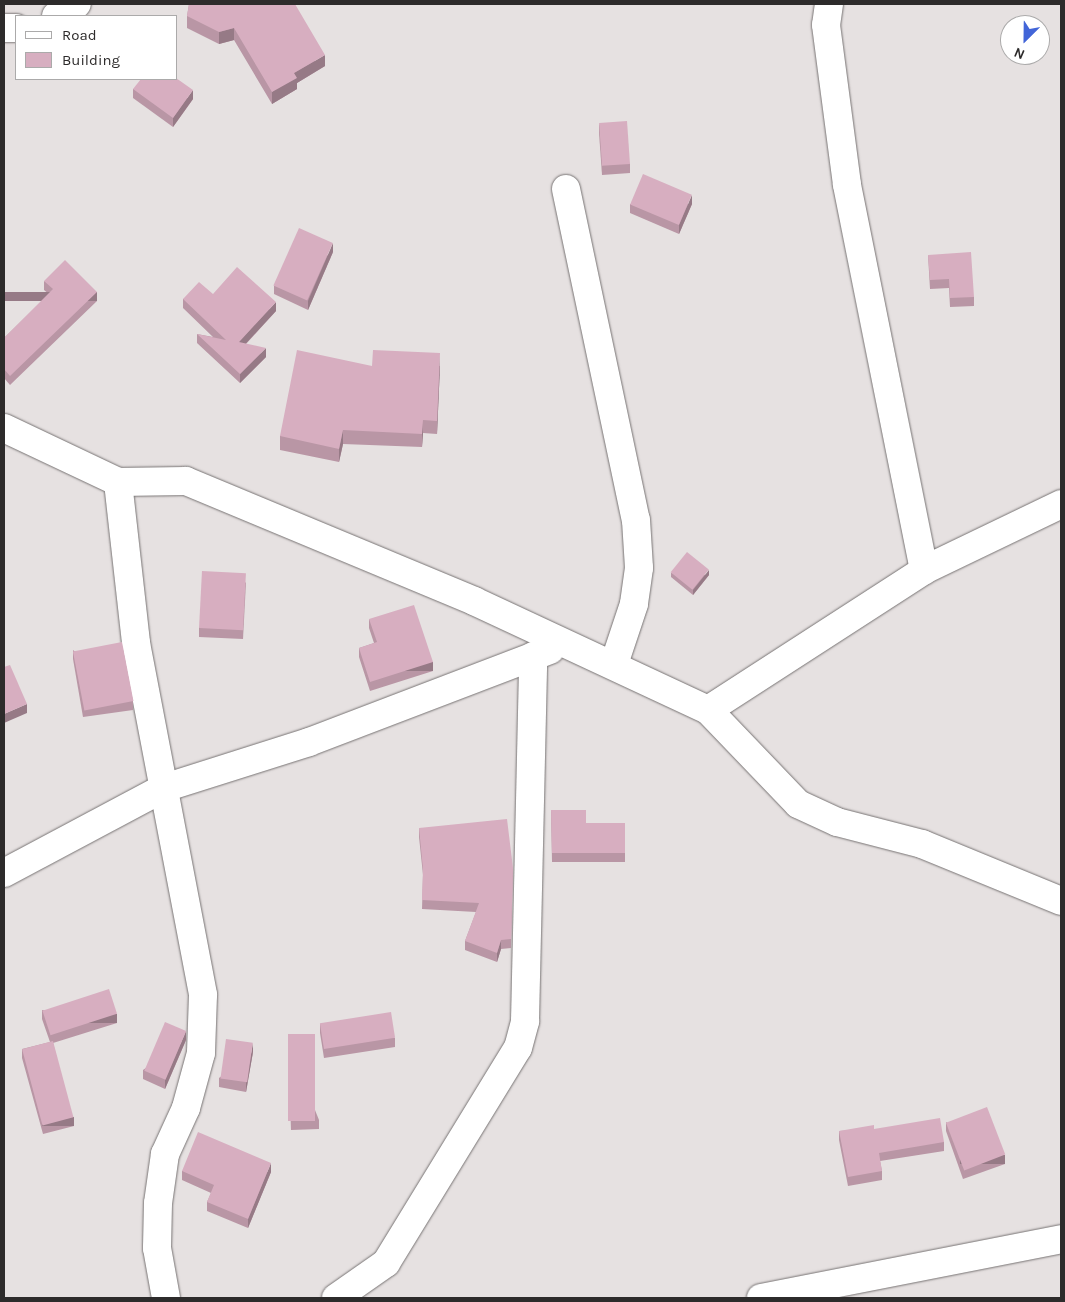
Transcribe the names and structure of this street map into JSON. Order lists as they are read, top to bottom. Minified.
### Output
{"legend":["Road","Building"],"north":"bottom left"}
